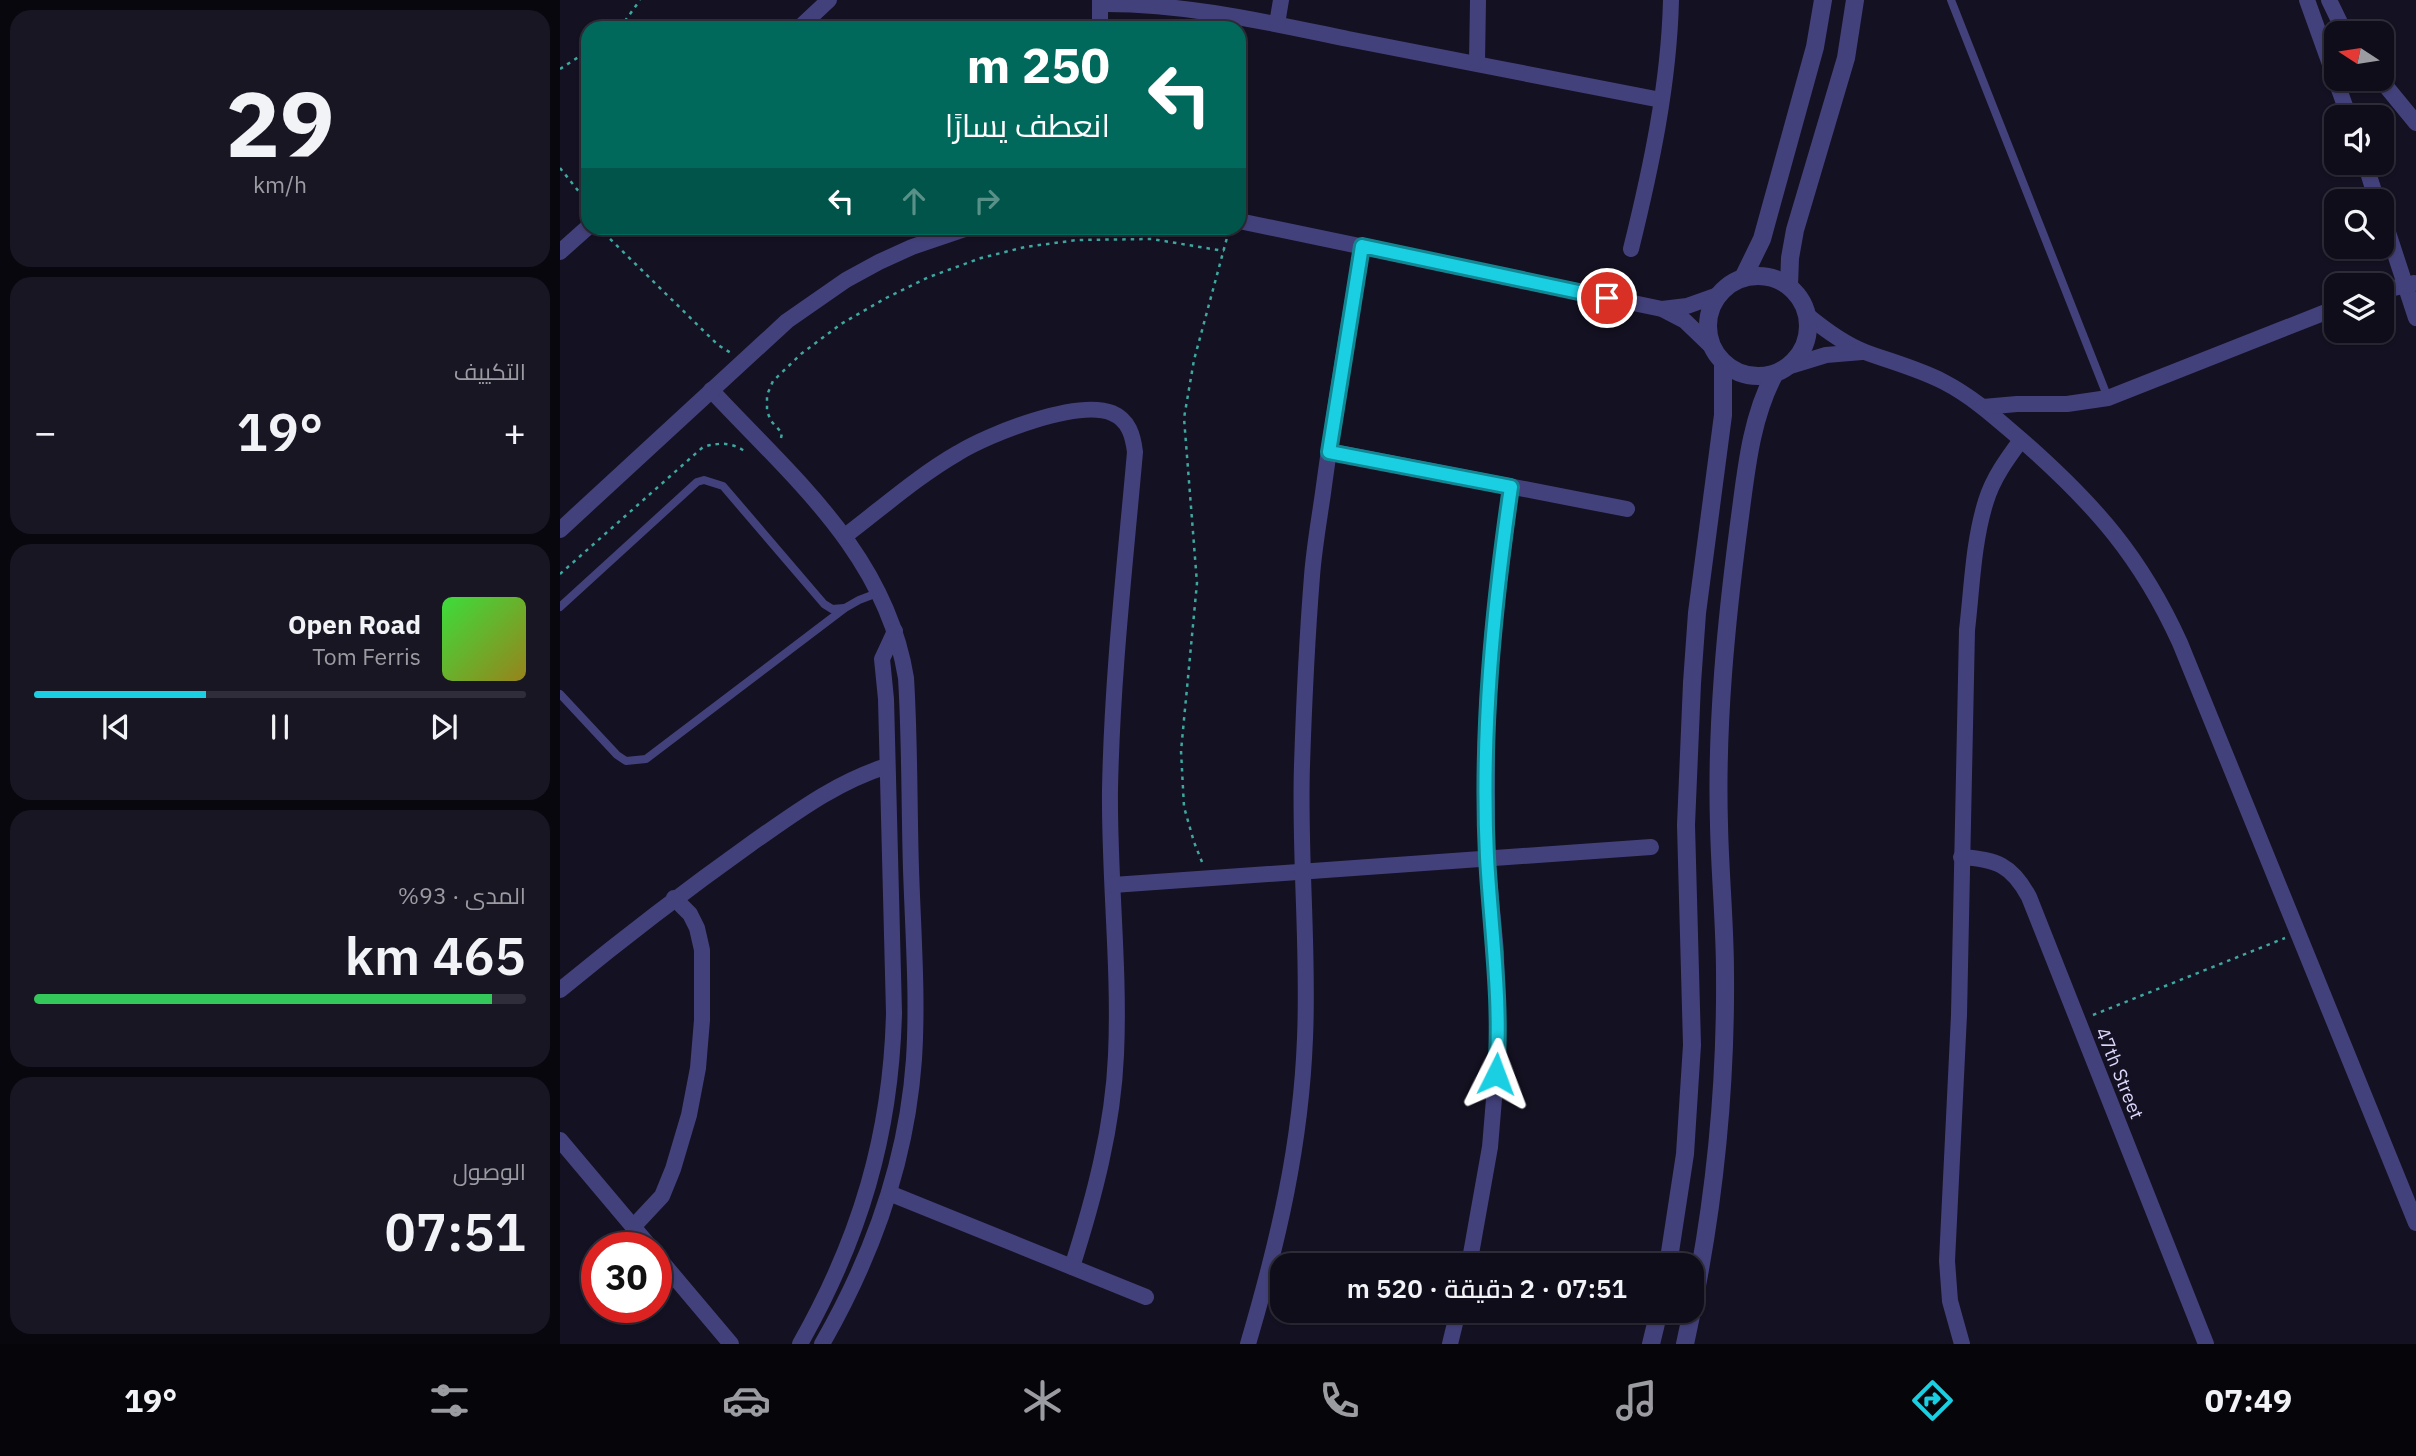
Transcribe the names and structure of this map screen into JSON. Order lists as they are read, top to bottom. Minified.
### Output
{"streets":{"street":["47th Street"]},"north":"left","page":{"tile":[["29","km/h"],"التكييف",["المدى · 93%","465 km"],["الوصول","07:51"]],"turn":["250 m","انعطف يسارًا"],"heat":["−","19°","+"],"song":["Open Road","Tom Ferris"],"limit":"30","trip":"07:51 · 2 دقيقة · 520 m","tabs":["07:49","19°"]}}
